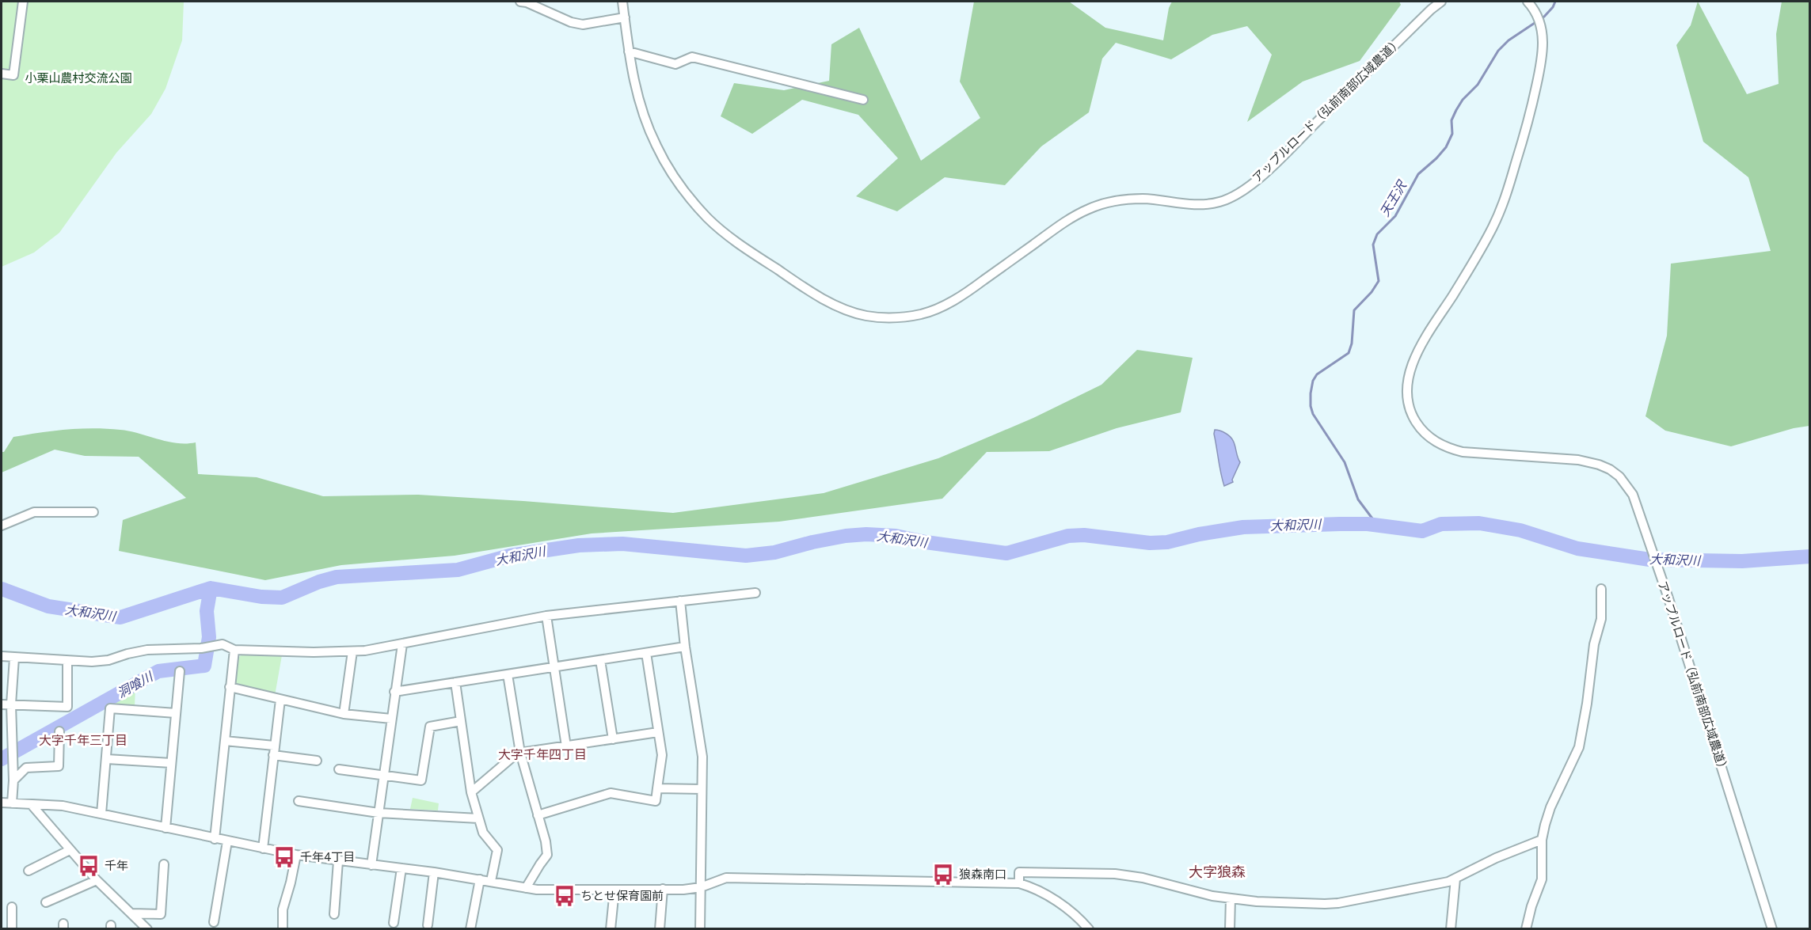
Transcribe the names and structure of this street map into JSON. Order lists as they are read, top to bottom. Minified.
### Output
{"streets":{"street":["アップルロード（弘前南部広域農道）"]},"districts":["大字千年三丁目","大字千年四丁目","大字狼森"],"water":["天王沢","大和沢川","洞喰川"],"parks":["小栗山農村交流公園"],"places":{"bus stop":["千年4丁目","千年","狼森南口","ちとせ保育園前"]}}
